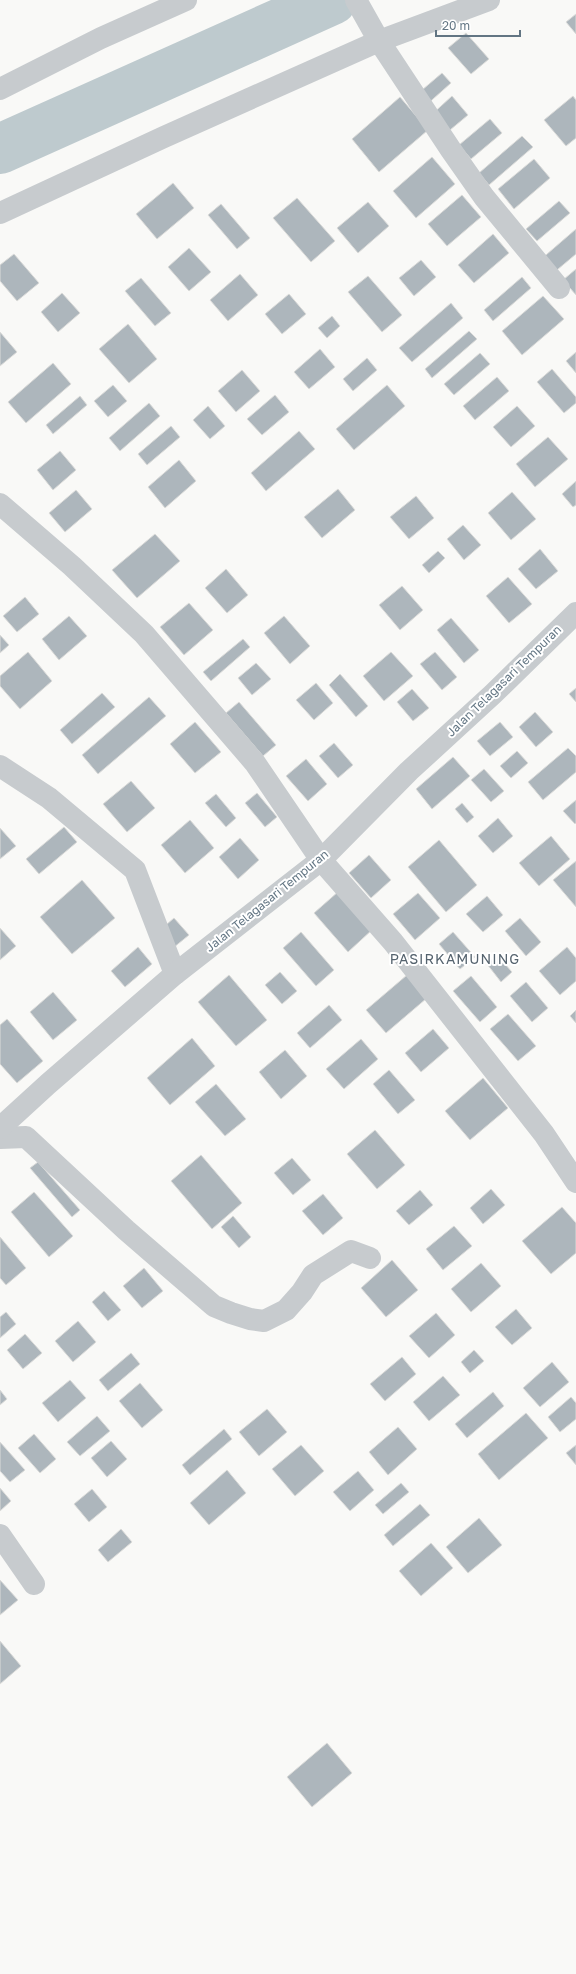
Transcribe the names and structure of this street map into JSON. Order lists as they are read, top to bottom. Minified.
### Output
{"streets":{"street":["Jalan Telagasari Tempuran"]},"districts":["PASIRKAMUNING"],"scale_bar":"20 m"}
